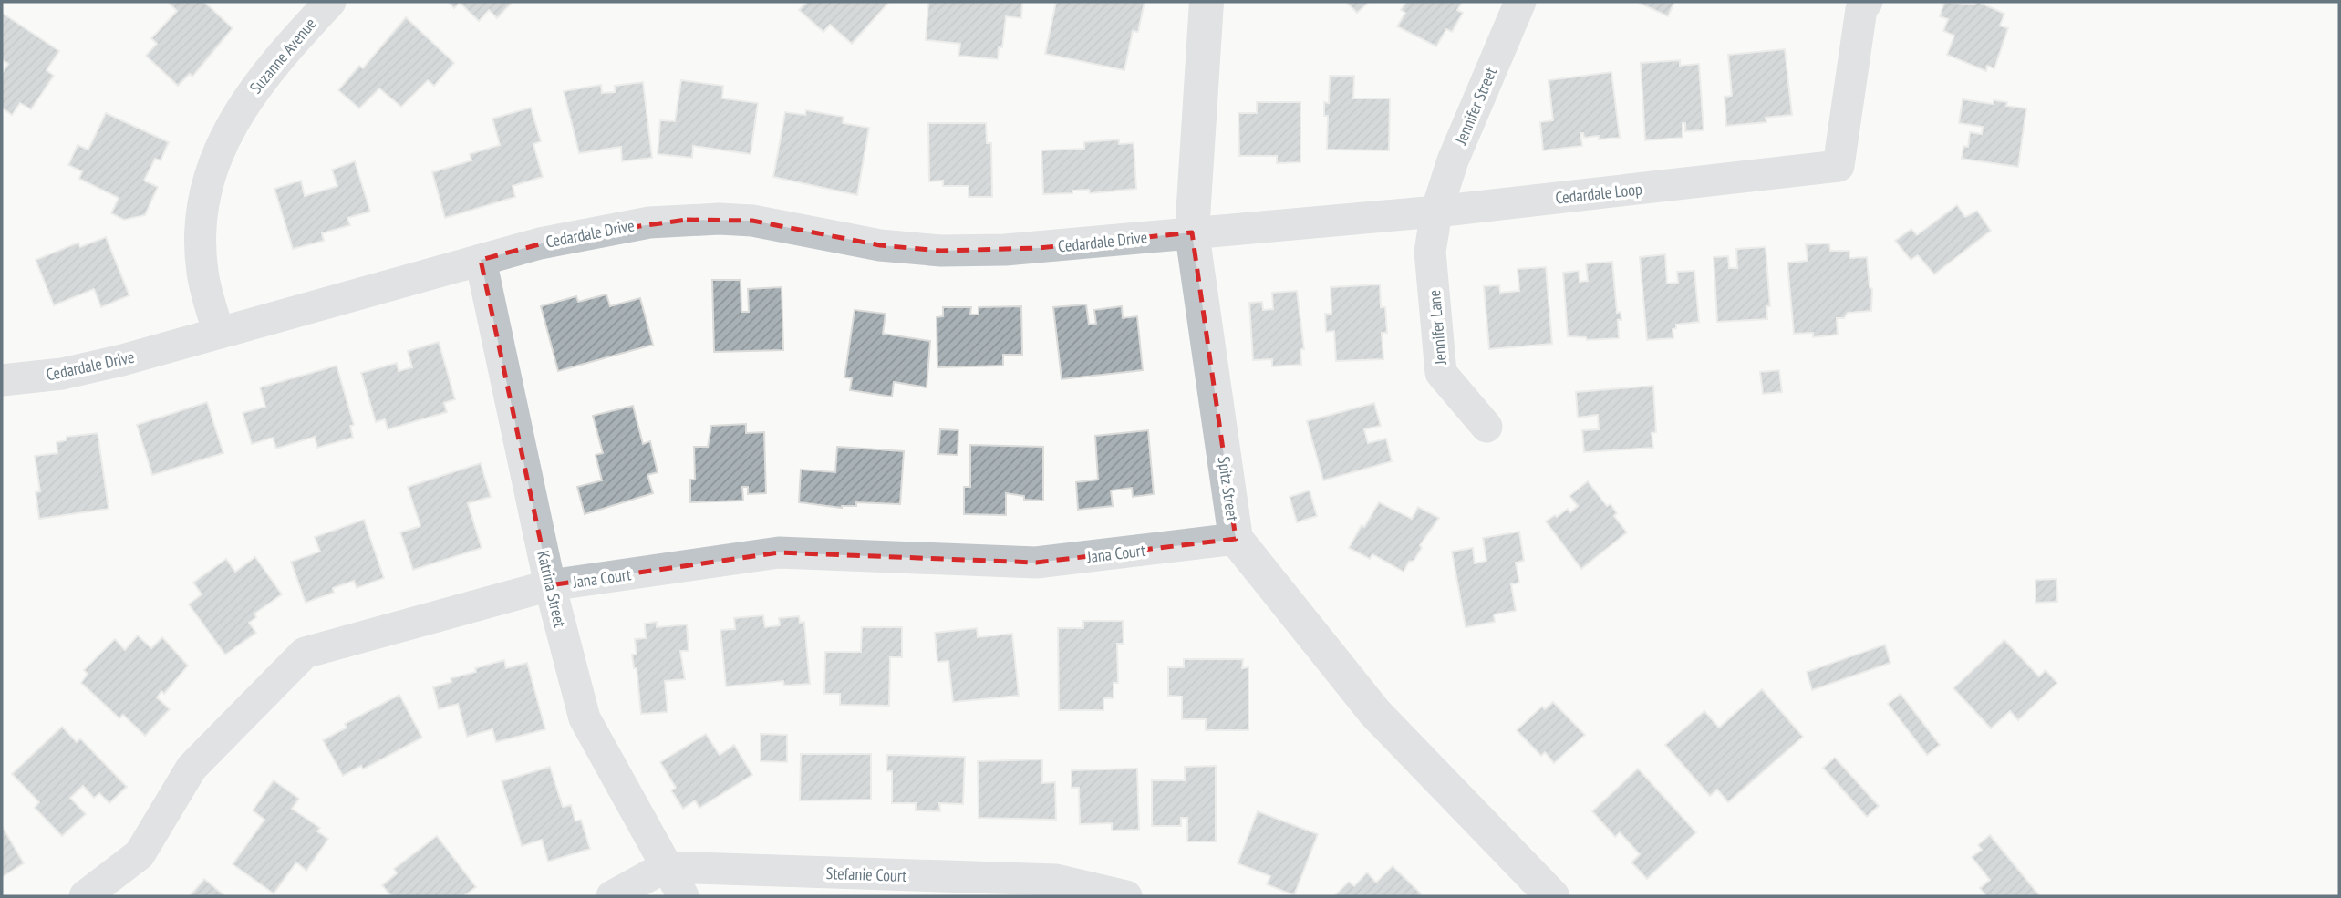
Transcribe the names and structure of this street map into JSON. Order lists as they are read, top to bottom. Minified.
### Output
{"streets":{"street":["Suzanne Avenue","Jennifer Street","Cedardale Loop","Cedardale Drive","Jennifer Lane","Spitz Street","Jana Court","Katrina Street","Stefanie Court"]},"crossings":[["Suzanne Avenue","Cedardale Drive"],["Jennifer Street","Cedardale Loop"],["Jennifer Street","Jennifer Lane"],["Cedardale Loop","Cedardale Drive"],["Cedardale Loop","Jennifer Lane"],["Cedardale Loop","Spitz Street"],["Cedardale Drive","Spitz Street"],["Cedardale Drive","Katrina Street"],["Spitz Street","Jana Court"],["Jana Court","Katrina Street"],["Katrina Street","Stefanie Court"]]}
